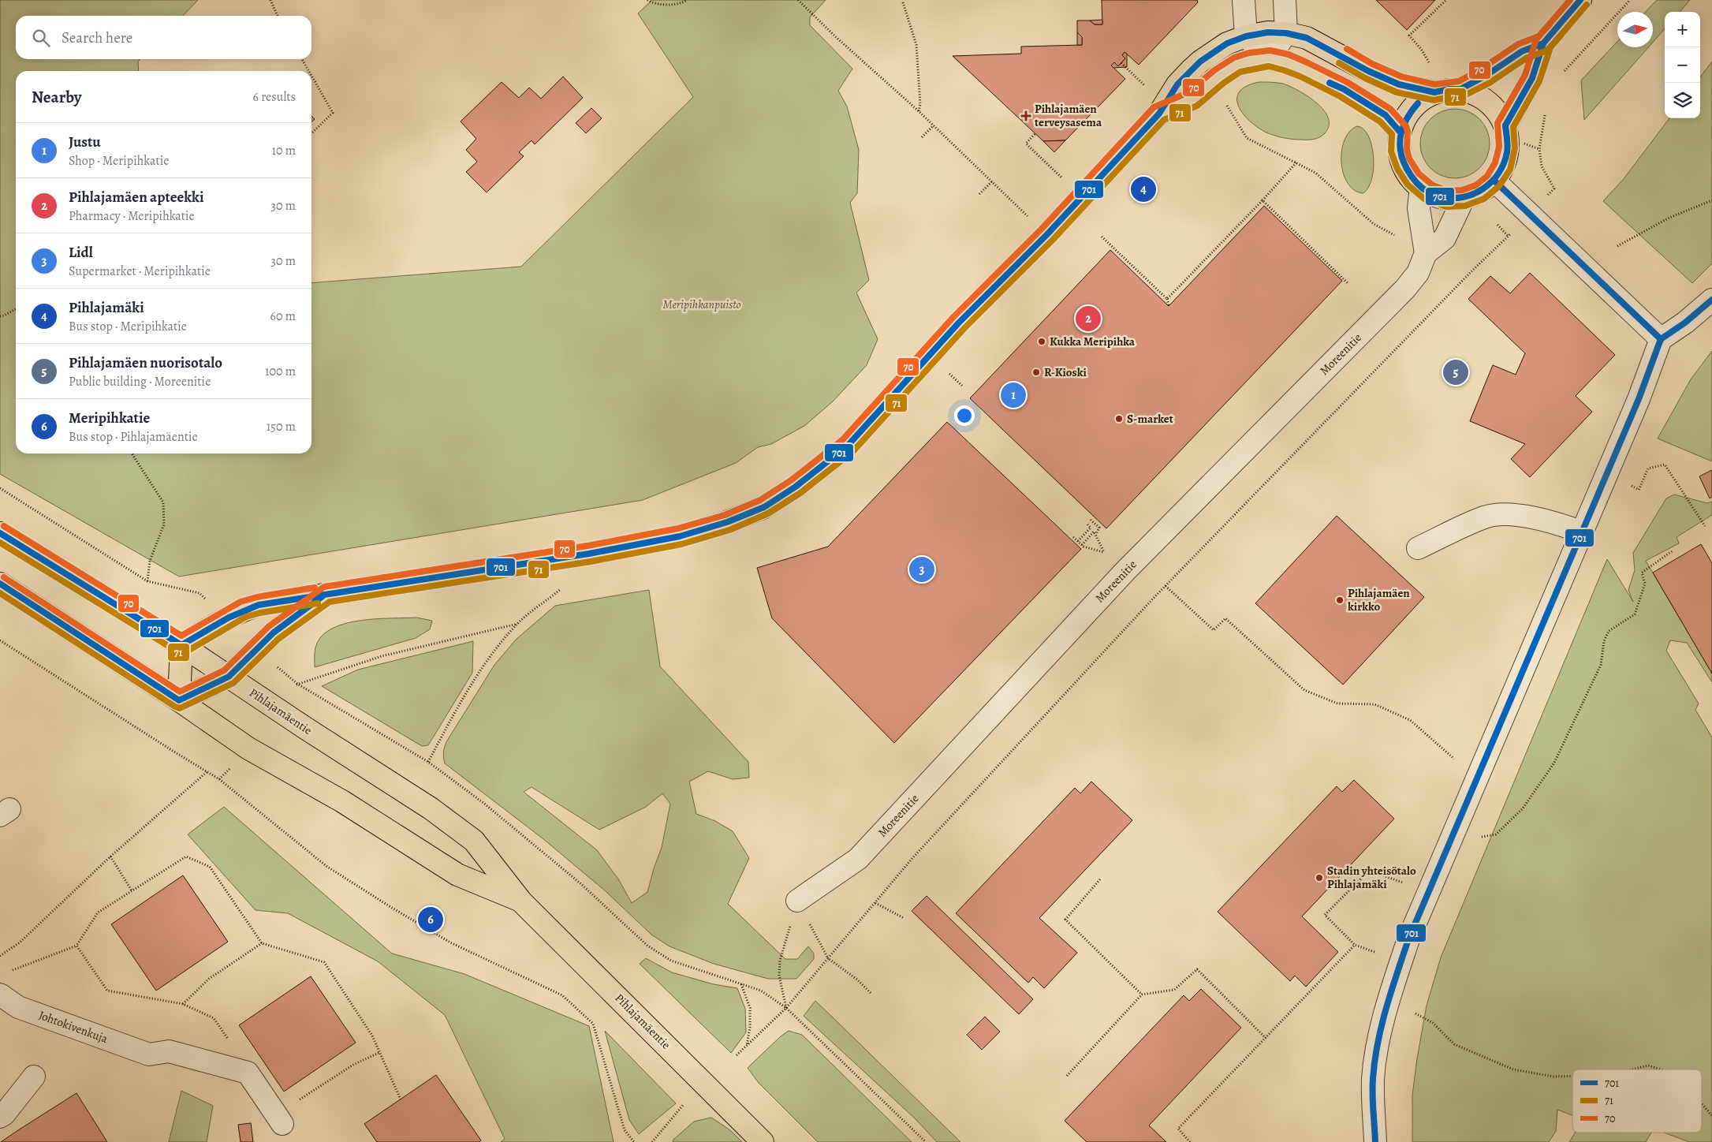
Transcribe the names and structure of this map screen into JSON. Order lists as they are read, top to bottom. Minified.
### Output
{"streets":{"main road":["Pihlajamäentie"],"street":["Moreenitie","Johtokivenkuja"]},"parks":["Meripihkanpuisto"],"places":{"health":["Pihlajamäen terveysasema"],"other":["Kukka Meripihka","R-Kioski","S-market","Pihlajamäen kirkko","Stadin yhteisötalo Pihlajamäki"]},"lines":["transit line 701","transit line 70","transit line 71"],"legend":["701","71","70"],"north":"right","page":{"map_buttons":["+","−"],"search":"Search here","heading":["Nearby","6 results"],"list":[{"mark":"1","name":"Justu","note":"Shop · Meripihkatie","value":"10 m"},{"mark":"2","name":"Pihlajamäen apteekki","note":"Pharmacy · Meripihkatie","value":"30 m"},{"mark":"3","name":"Lidl","note":"Supermarket · Meripihkatie","value":"30 m"},{"mark":"4","name":"Pihlajamäki","note":"Bus stop · Meripihkatie","value":"60 m"},{"mark":"5","name":"Pihlajamäen nuorisotalo","note":"Public building · Moreenitie","value":"100 m"},{"mark":"6","name":"Meripihkatie","note":"Bus stop · Pihlajamäentie","value":"150 m"}],"pins":["4","2","5","1","3","6"]}}
